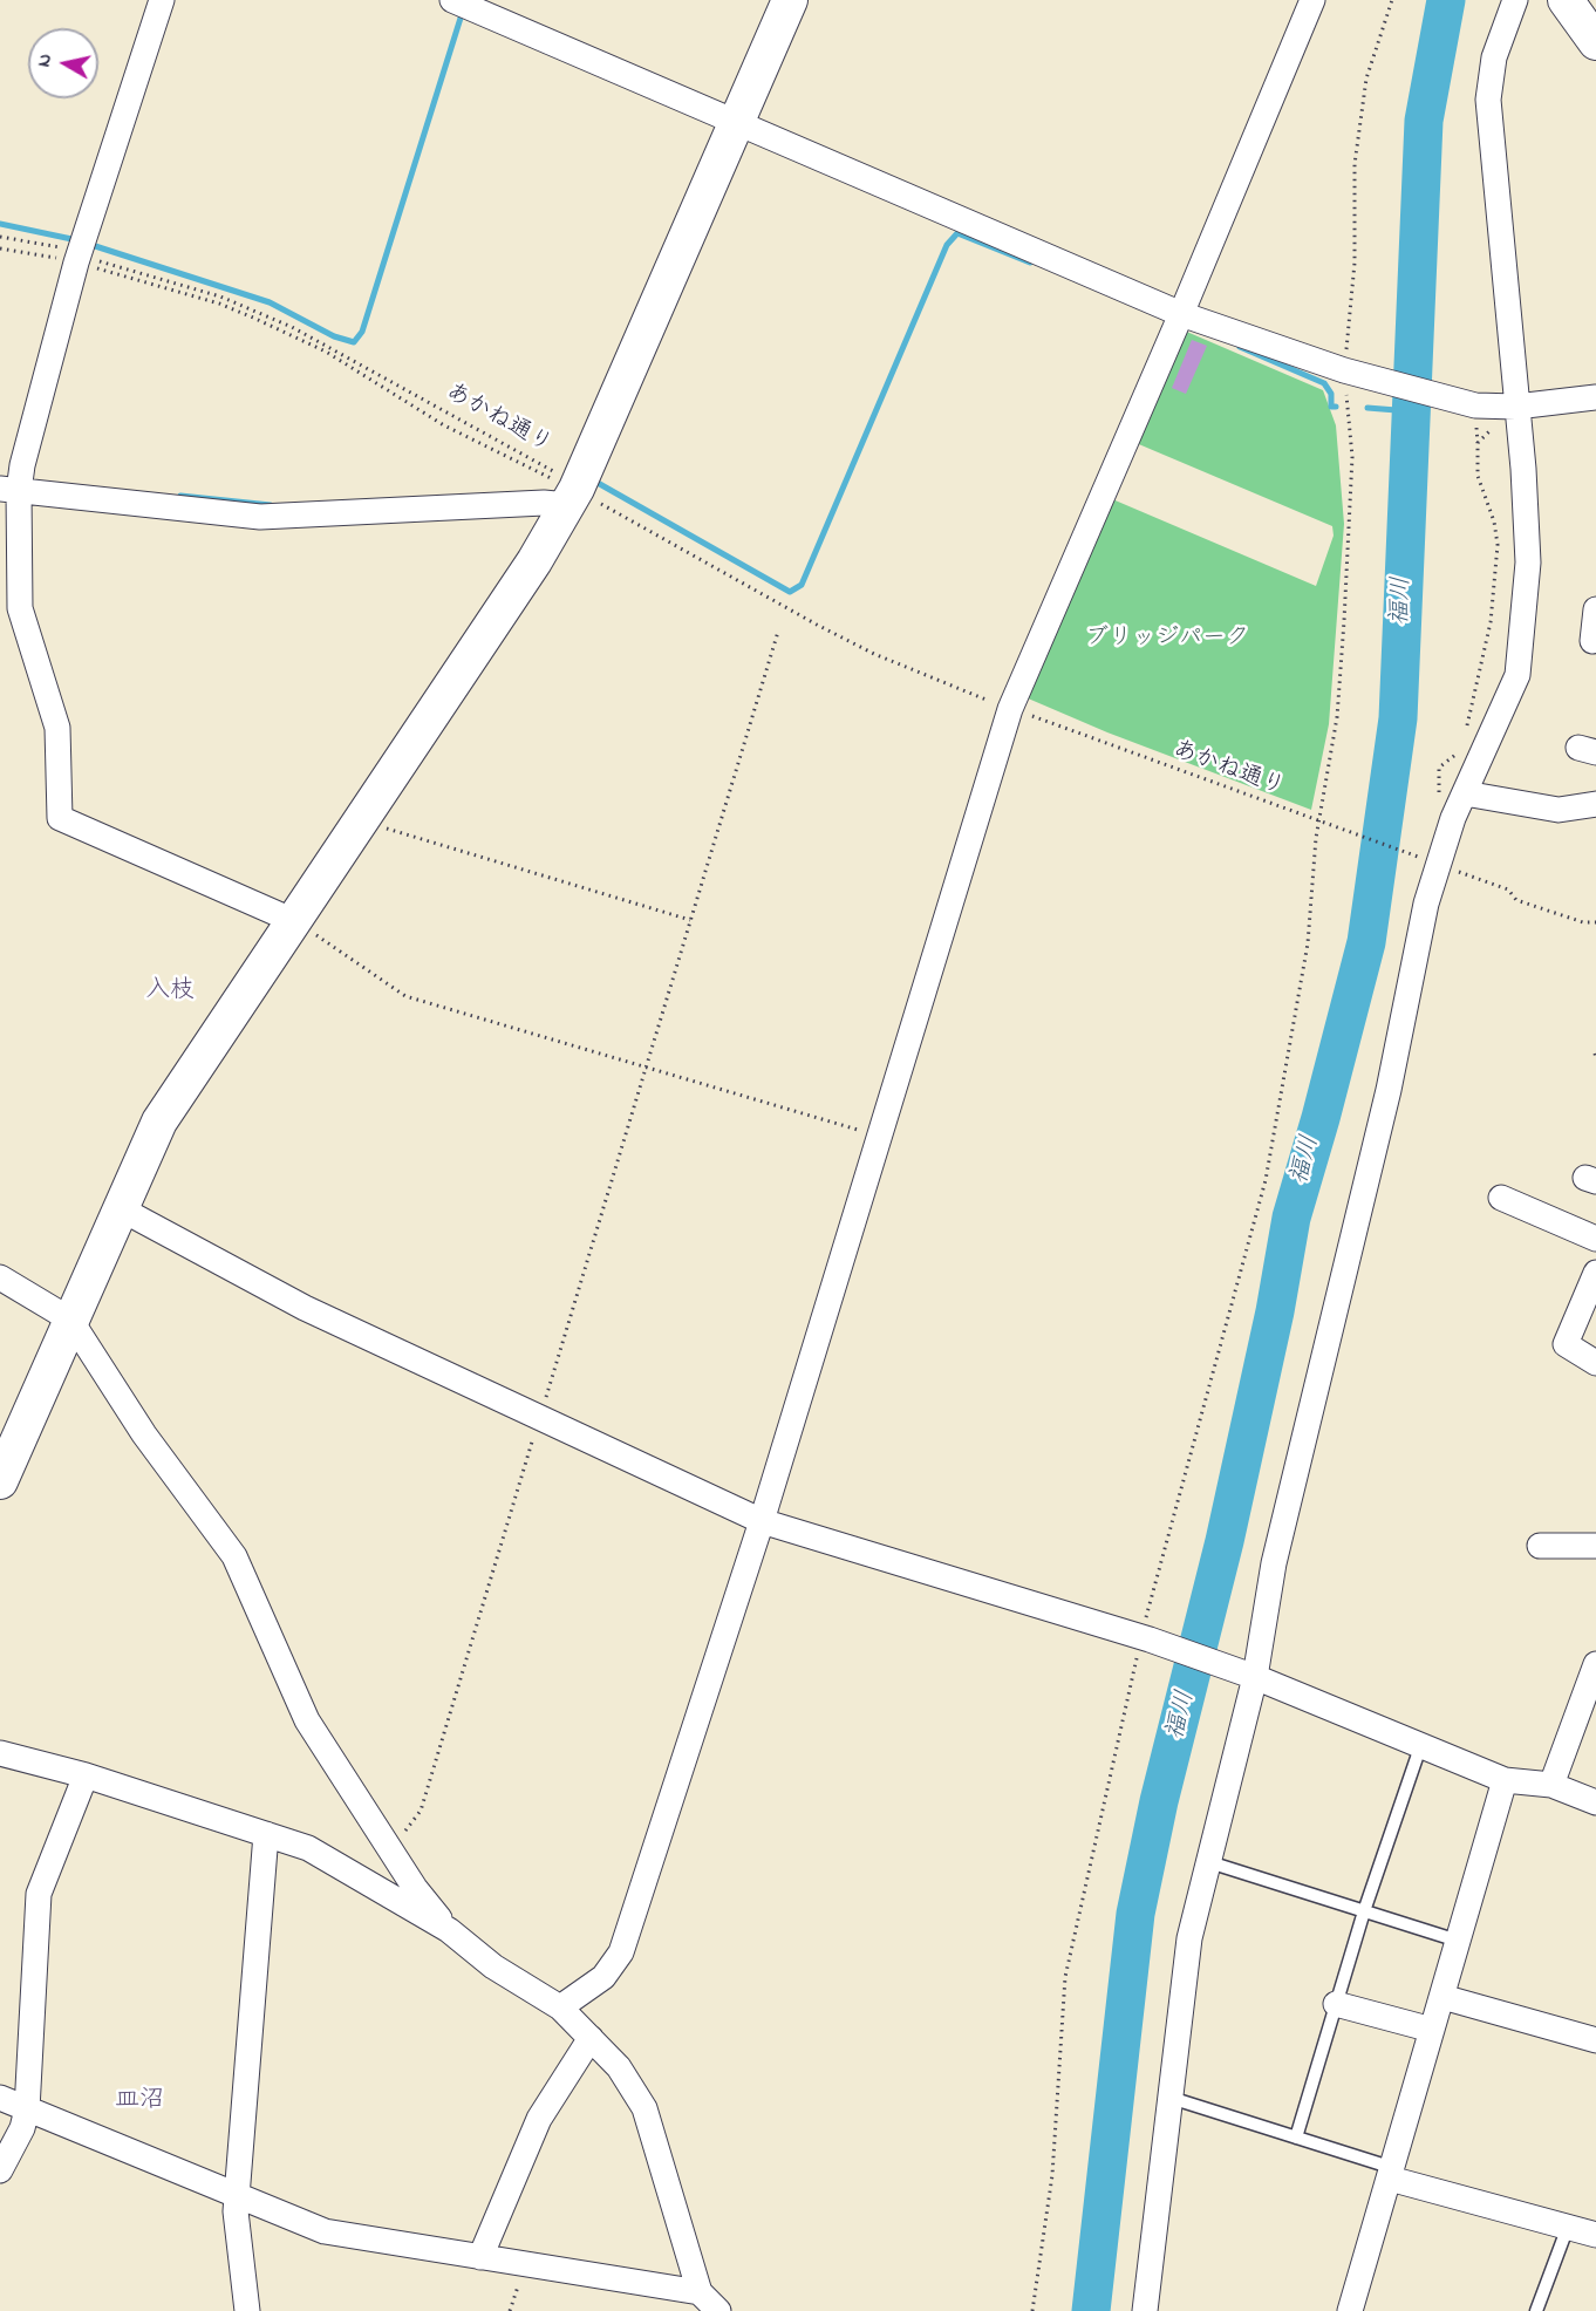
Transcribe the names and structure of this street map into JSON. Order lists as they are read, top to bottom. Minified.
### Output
{"streets":{"path":["あかね通り"]},"districts":["入枝","皿沼"],"water":["福川"],"parks":["ブリッジパーク"],"north":"left"}
